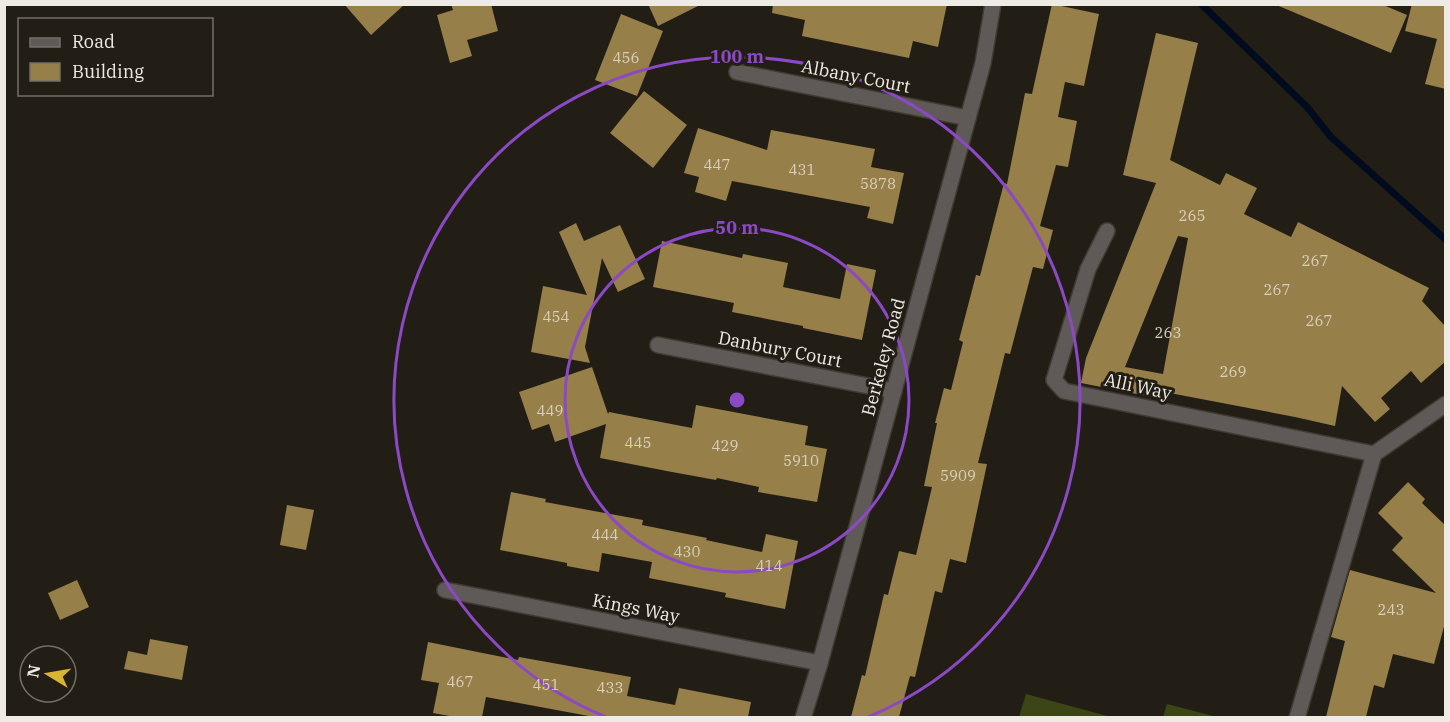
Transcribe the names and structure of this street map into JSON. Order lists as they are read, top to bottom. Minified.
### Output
{"streets":{"street":["Albany Court","Danbury Court","Berkeley Road","Alli Way","Kings Way"]},"crossings":[["Albany Court","Berkeley Road"],["Danbury Court","Berkeley Road"],["Berkeley Road","Kings Way"]],"house_numbers":["456","447","431","5878","265","267","267","454","267","263","269","449","445","429","5910","5909","444","430","414","243","467","451","433"],"legend":["Road","Building"],"north":"left","rings":["100 m","50 m"]}
